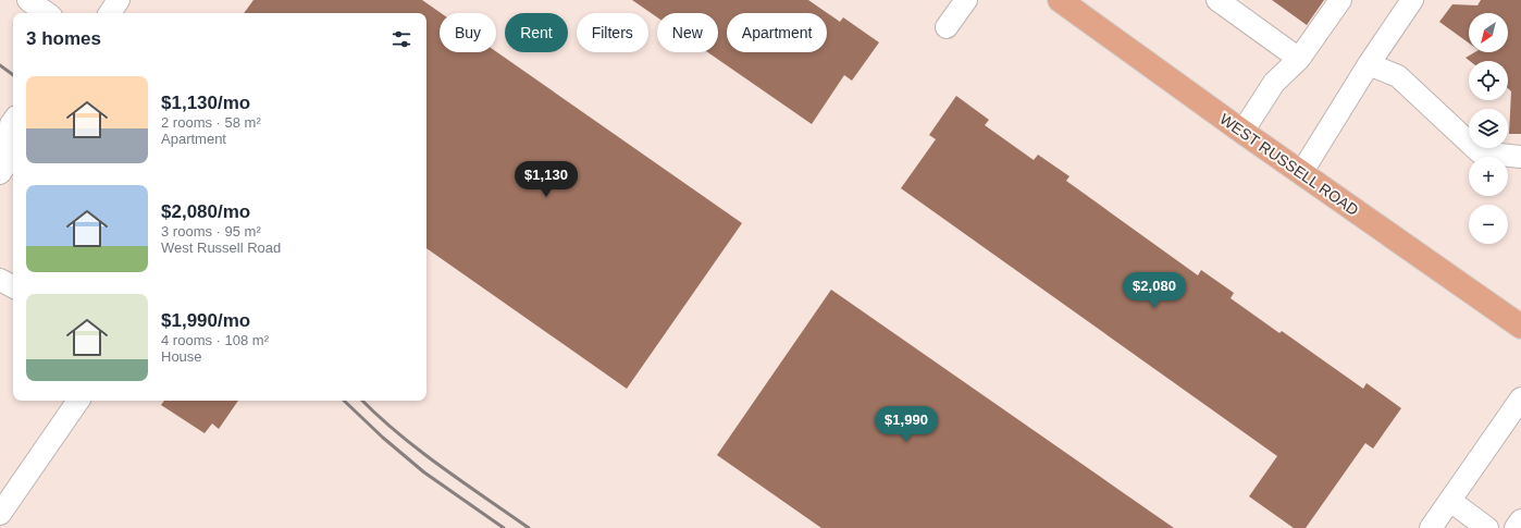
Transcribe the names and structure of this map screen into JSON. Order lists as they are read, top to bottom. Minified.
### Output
{"streets":{"main road":["WEST RUSSELL ROAD"]},"north":"bottom left","page":{"map_buttons":["+","−"],"chip":["Buy","Rent","Filters","New","Apartment"],"heading":"3 homes","list":[{"name":"$1,130/mo","note":"2 rooms · 58 m² · Apartment"},{"name":"$2,080/mo","note":"3 rooms · 95 m² · West Russell Road"},{"name":"$1,990/mo","note":"4 rooms · 108 m² · House"}],"price":["$1,130","$2,080","$1,990"]}}
